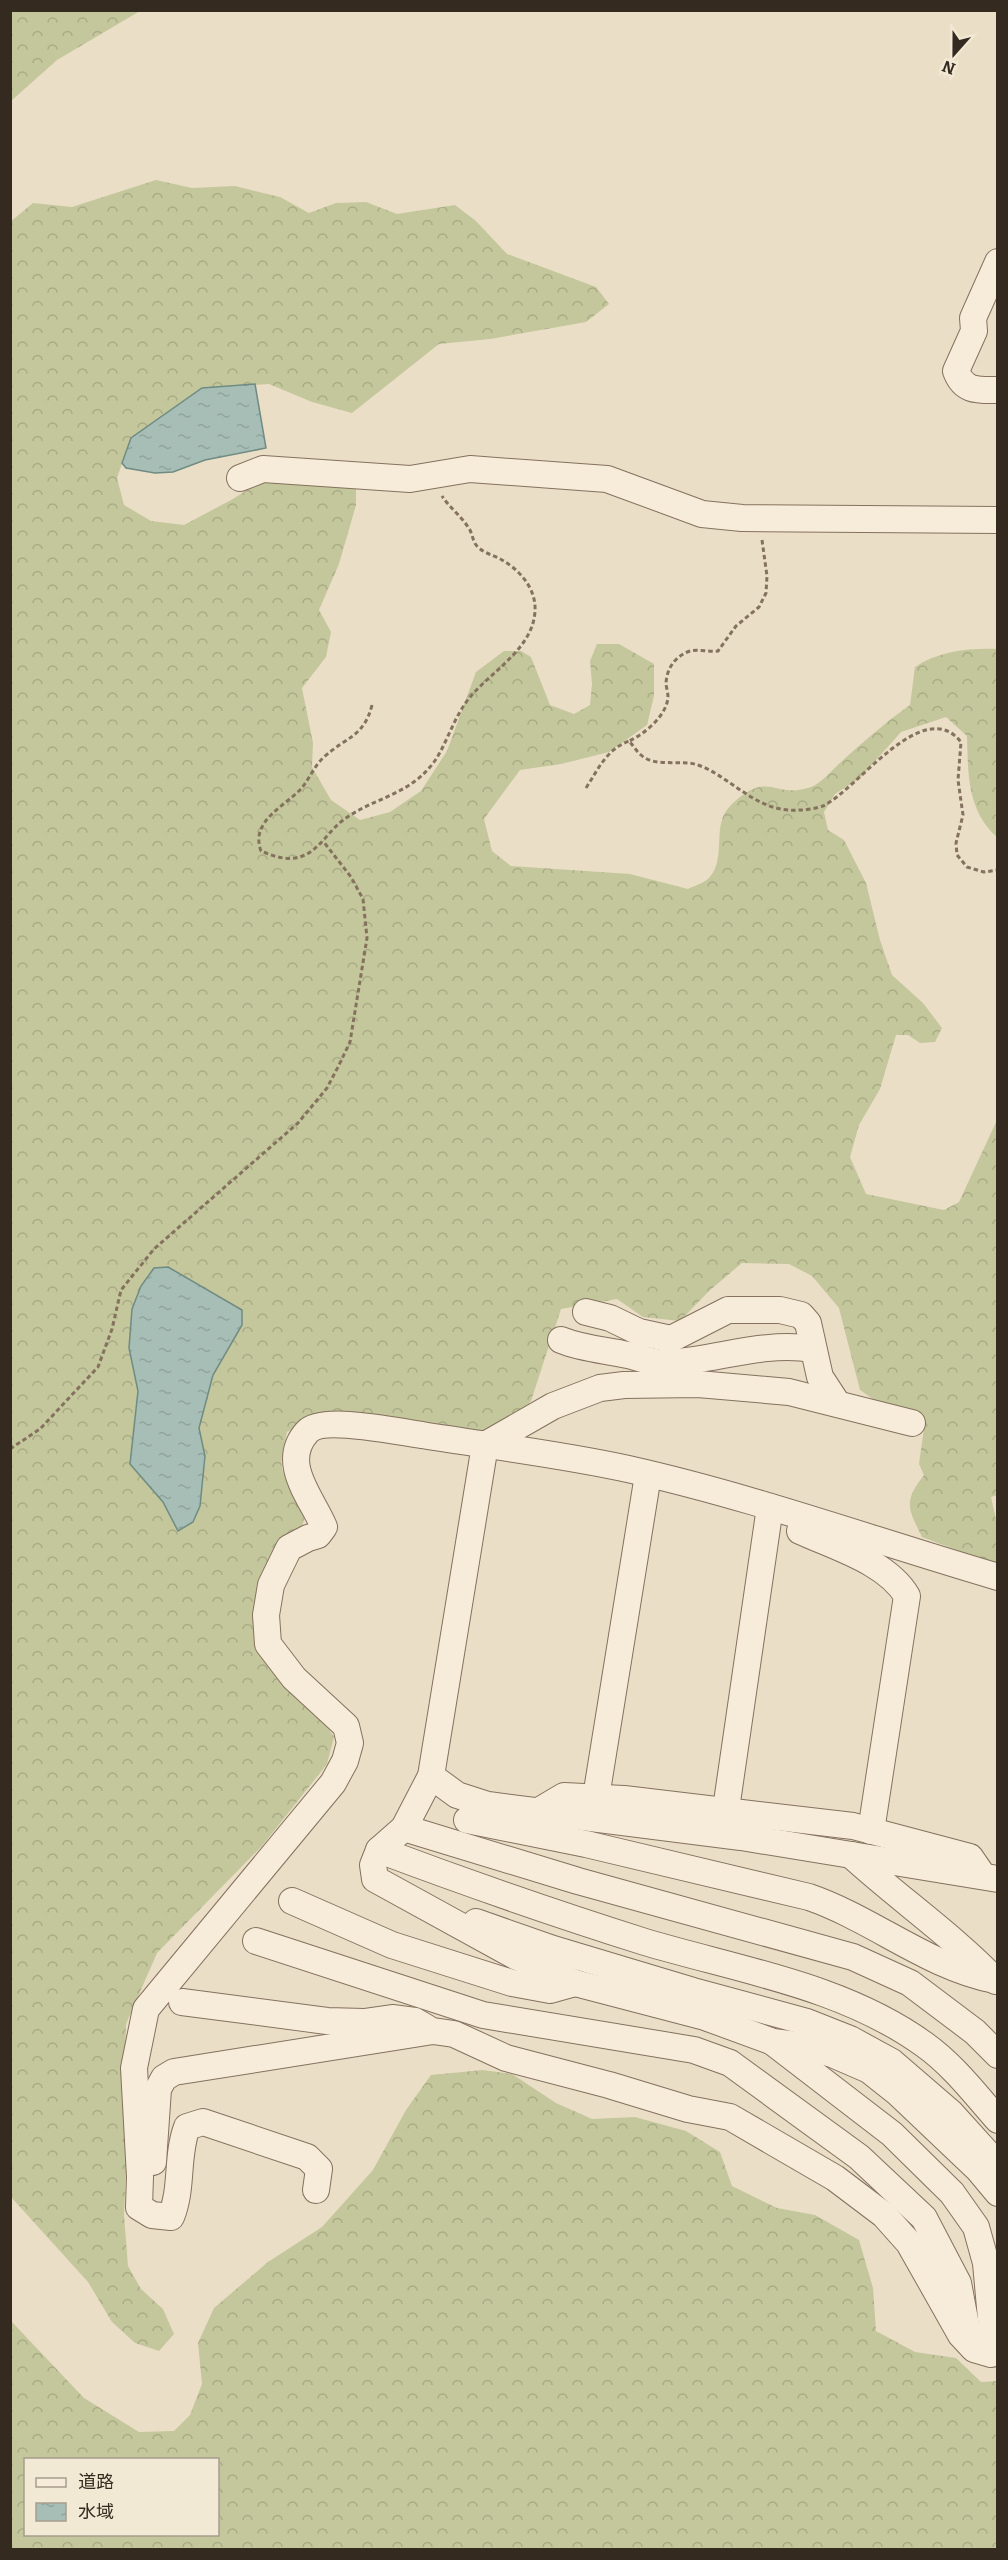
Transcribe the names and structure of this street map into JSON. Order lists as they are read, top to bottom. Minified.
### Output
{"legend":["道路","水域"],"north":"bottom"}
